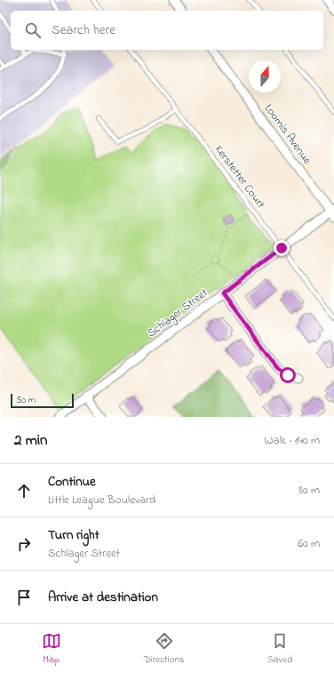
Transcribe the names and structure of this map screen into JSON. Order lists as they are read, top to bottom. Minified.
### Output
{"streets":{"street":["Loomis Avenue","Schlager Street"],"lane":["Kerstetter Court"]},"crossings":[["Loomis Avenue","Schlager Street"],["Kerstetter Court","Schlager Street"]],"scale_bar":"50 m","north":"top","page":{"search":"Search here","scale":"50 m","heading":["2 min","Walk · 140 m"],"list":[["Continue","Little League Boulevard","80 m"],["Turn right","Schlager Street","60 m"],"Arrive at destination"],"nav":["Map","Directions","Saved"]}}
